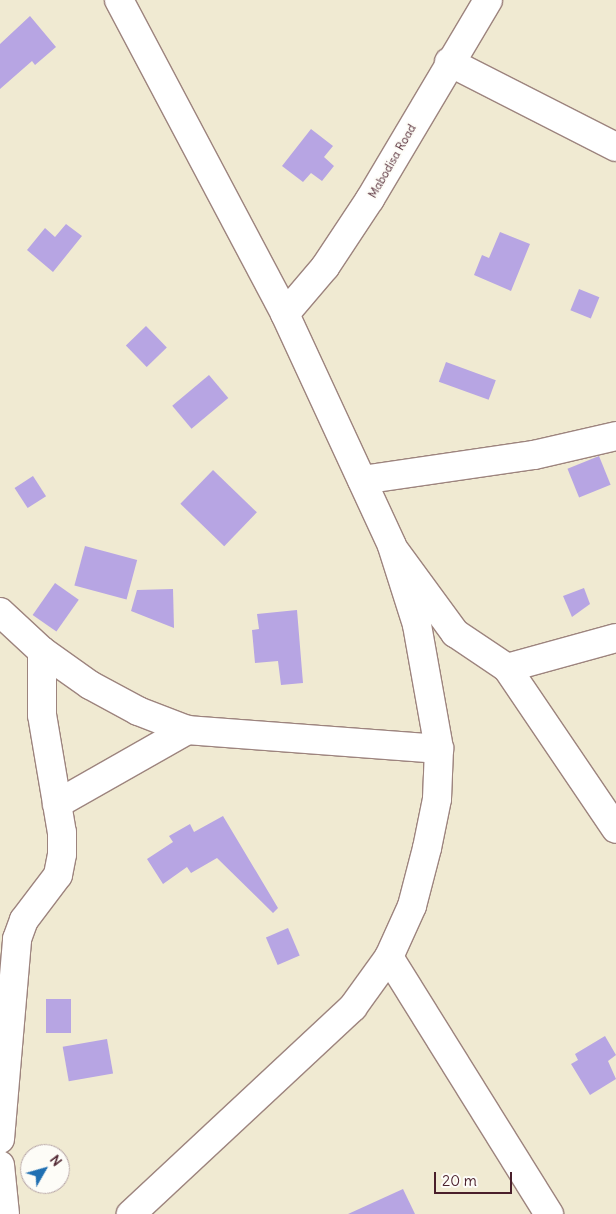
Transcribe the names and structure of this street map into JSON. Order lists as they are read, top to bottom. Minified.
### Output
{"streets":{"street":["Mabodisa Road"]},"scale_bar":"20 m","north":"top right"}
